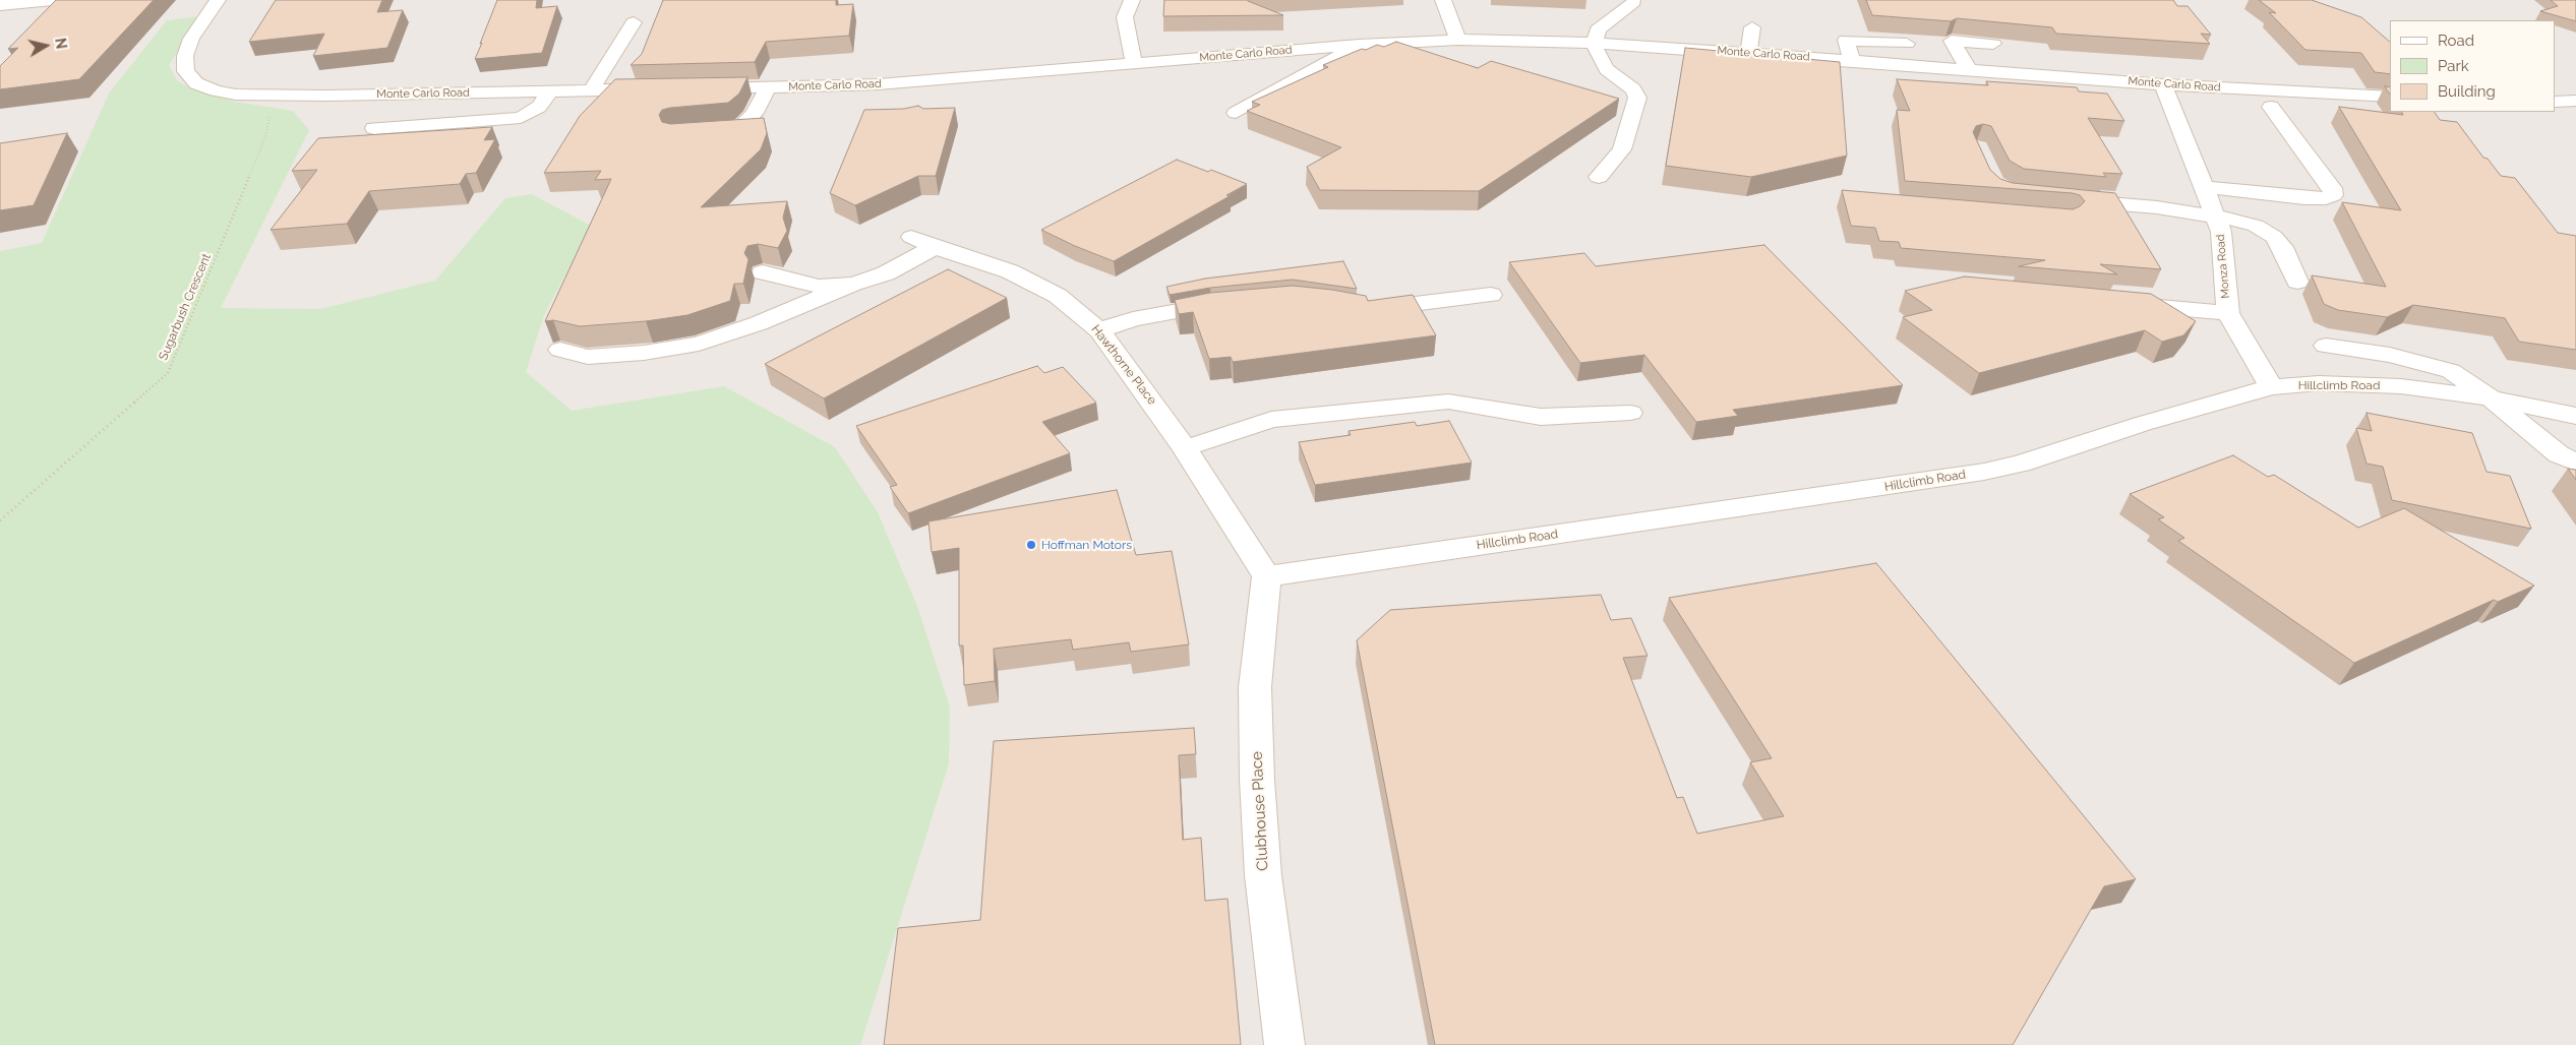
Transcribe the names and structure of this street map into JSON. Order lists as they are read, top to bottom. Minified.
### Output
{"streets":{"street":["Monte Carlo Road","Monza Road","Hawthorne Place","Hillclimb Road","Clubhouse Place"],"path":["Sugarbush Crescent"]},"crossings":[["Monte Carlo Road","Monza Road"],["Monte Carlo Road","Sugarbush Crescent"],["Monza Road","Hillclimb Road"],["Hawthorne Place","Hillclimb Road"],["Hawthorne Place","Clubhouse Place"],["Hillclimb Road","Clubhouse Place"]],"places":["Hoffman Motors"],"legend":["Road","Park","Building"],"north":"right"}
